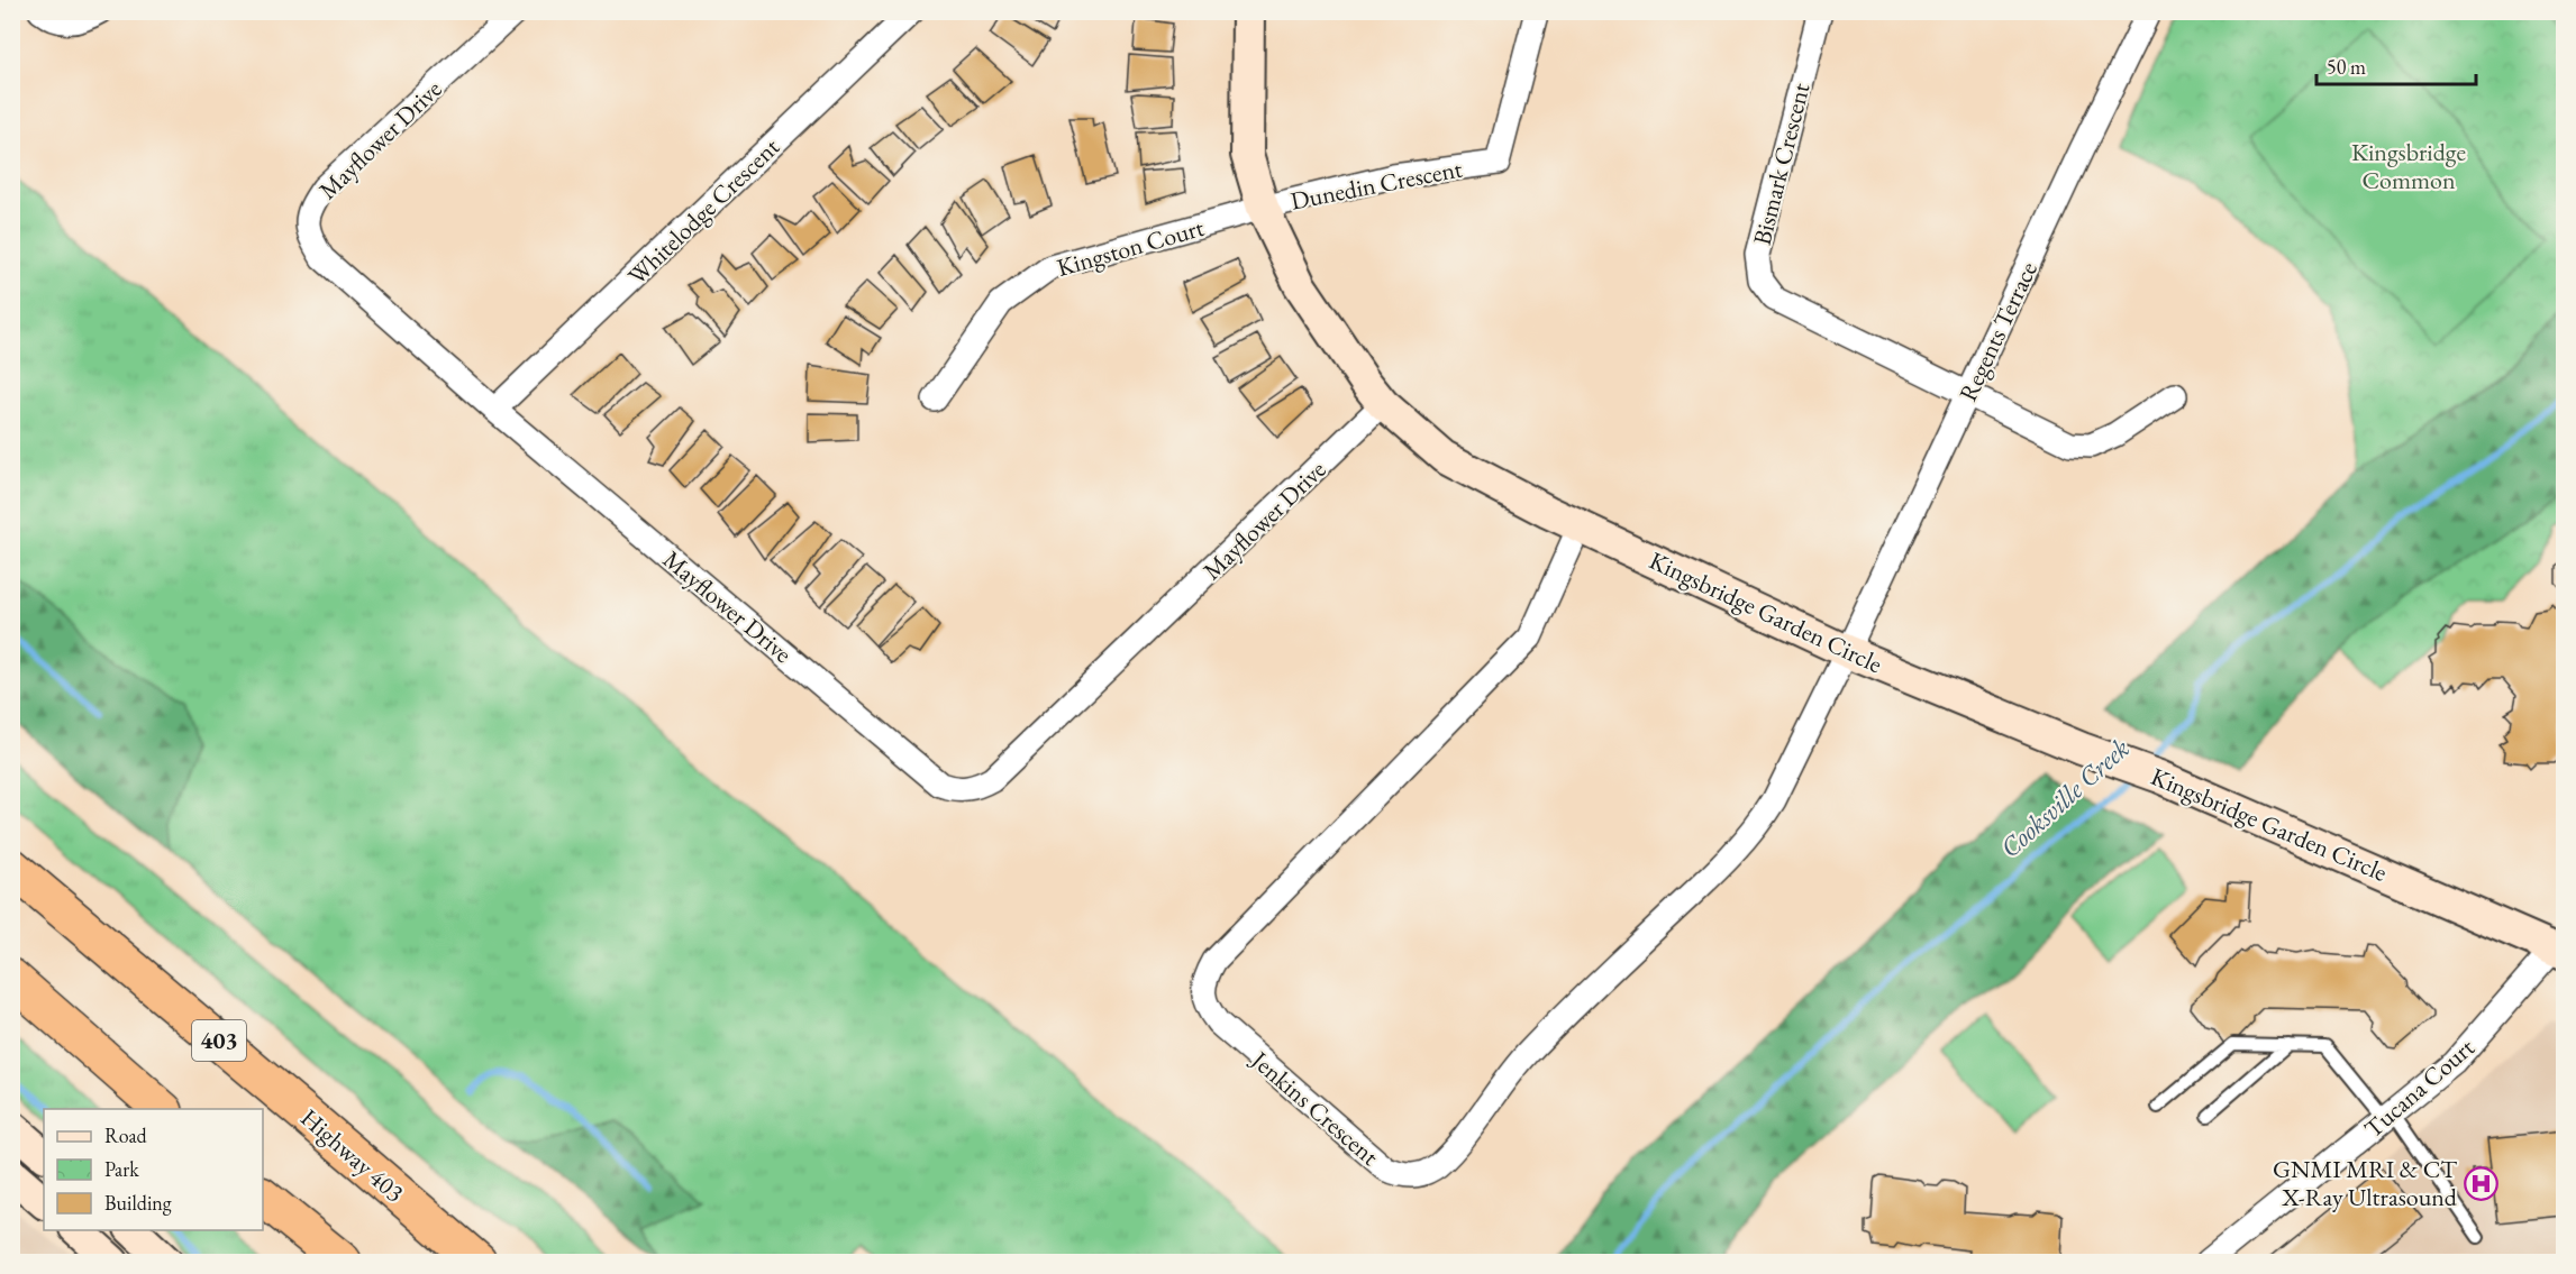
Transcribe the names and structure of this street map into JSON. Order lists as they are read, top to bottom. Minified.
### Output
{"streets":{"highway":["403","Highway 403"],"street":["Mayflower Drive","Bismark Crescent","Dunedin Crescent","Whitelodge Crescent","Kingston Court","Regents Terrace","Kingsbridge Garden Circle","Tucana Court","Jenkins Crescent"]},"crossings":[["Mayflower Drive","Whitelodge Crescent"],["Mayflower Drive","Kingsbridge Garden Circle"],["Bismark Crescent","Regents Terrace"],["Dunedin Crescent","Kingston Court"],["Dunedin Crescent","Kingsbridge Garden Circle"],["Kingston Court","Kingsbridge Garden Circle"],["Regents Terrace","Kingsbridge Garden Circle"],["Regents Terrace","Jenkins Crescent"],["Kingsbridge Garden Circle","Tucana Court"],["Kingsbridge Garden Circle","Jenkins Crescent"]],"water":["Cooksville Creek"],"parks":["Kingsbridge Common"],"places":{"hospital":["GNMI MRI & CT X-Ray Ultrasound"]},"legend":["Road","Park","Building"],"scale_bar":"50 m"}
